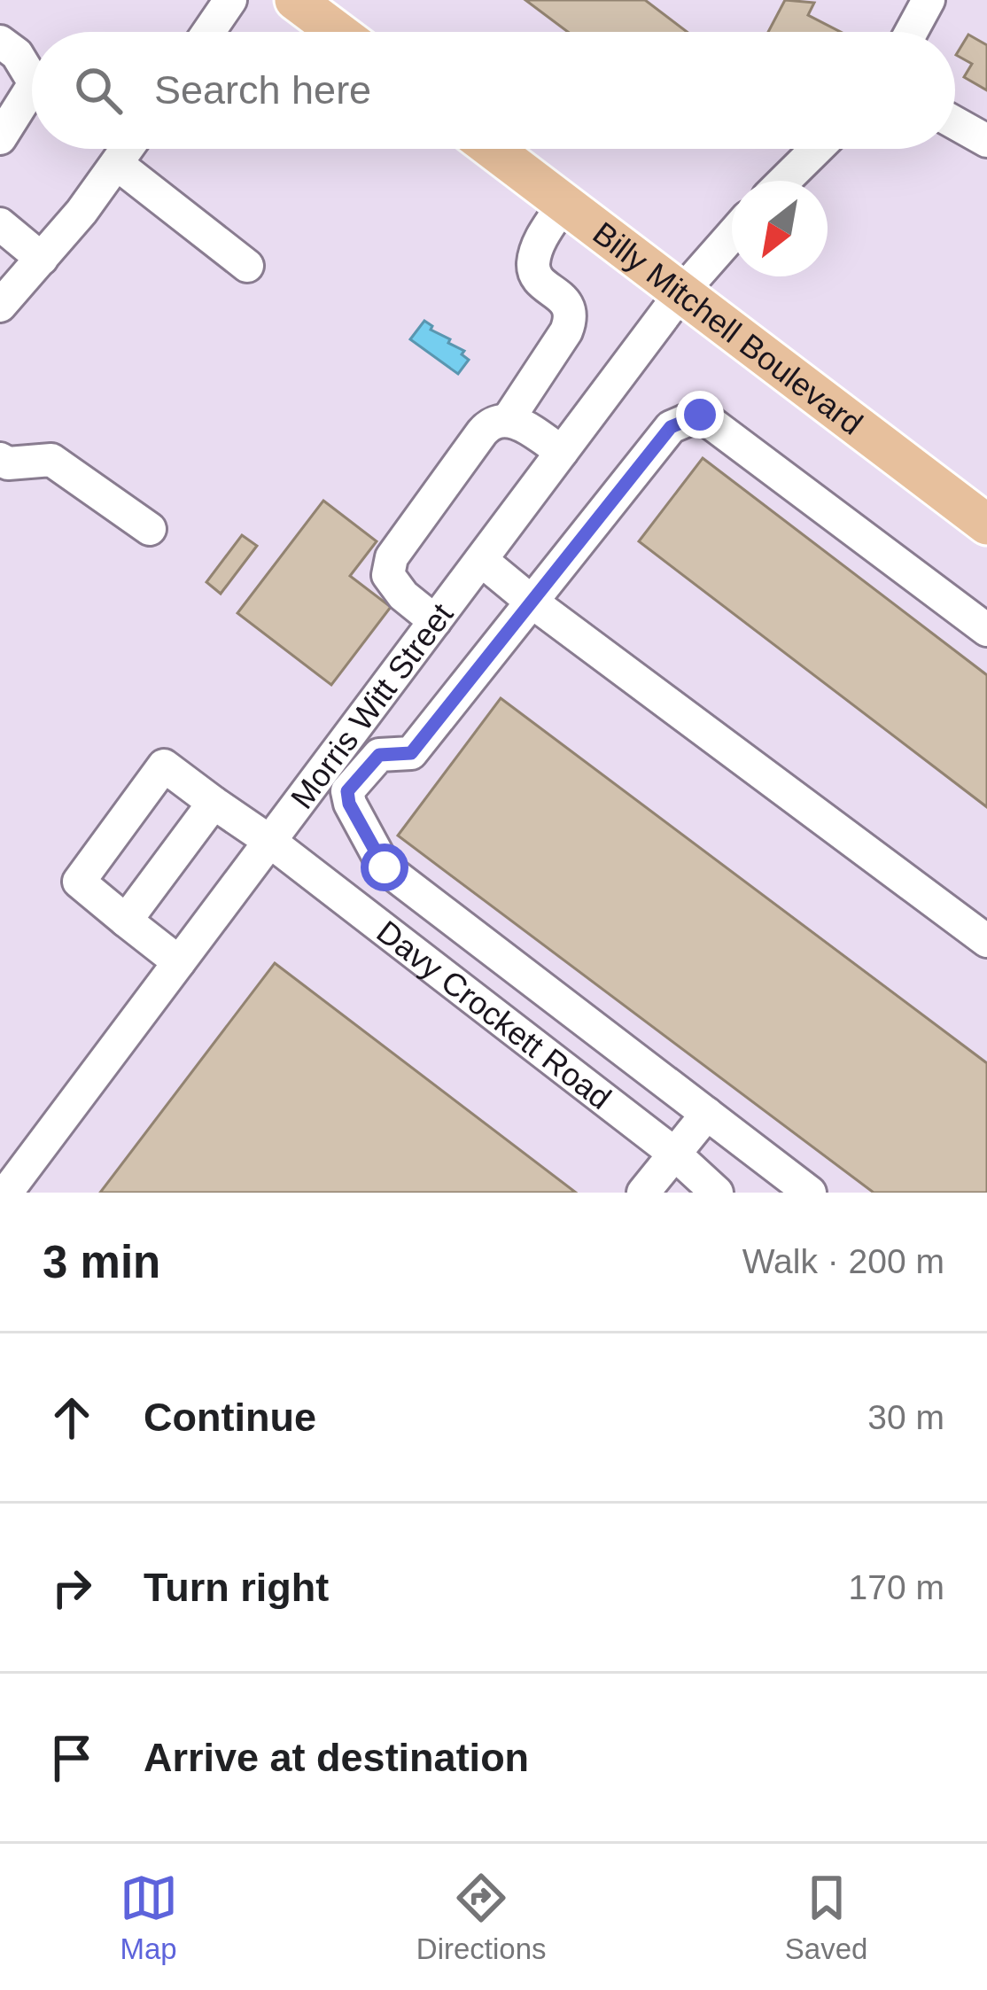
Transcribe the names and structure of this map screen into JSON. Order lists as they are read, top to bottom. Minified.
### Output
{"streets":{"main road":["Billy Mitchell Boulevard"],"street":["Morris Witt Street","Davy Crockett Road"]},"crossings":[["Billy Mitchell Boulevard","Morris Witt Street"],["Morris Witt Street","Davy Crockett Road"]],"north":"bottom left","page":{"search":"Search here","heading":["3 min","Walk · 200 m"],"list":[["Continue","30 m"],["Turn right","170 m"],"Arrive at destination"],"nav":["Map","Directions","Saved"]}}
